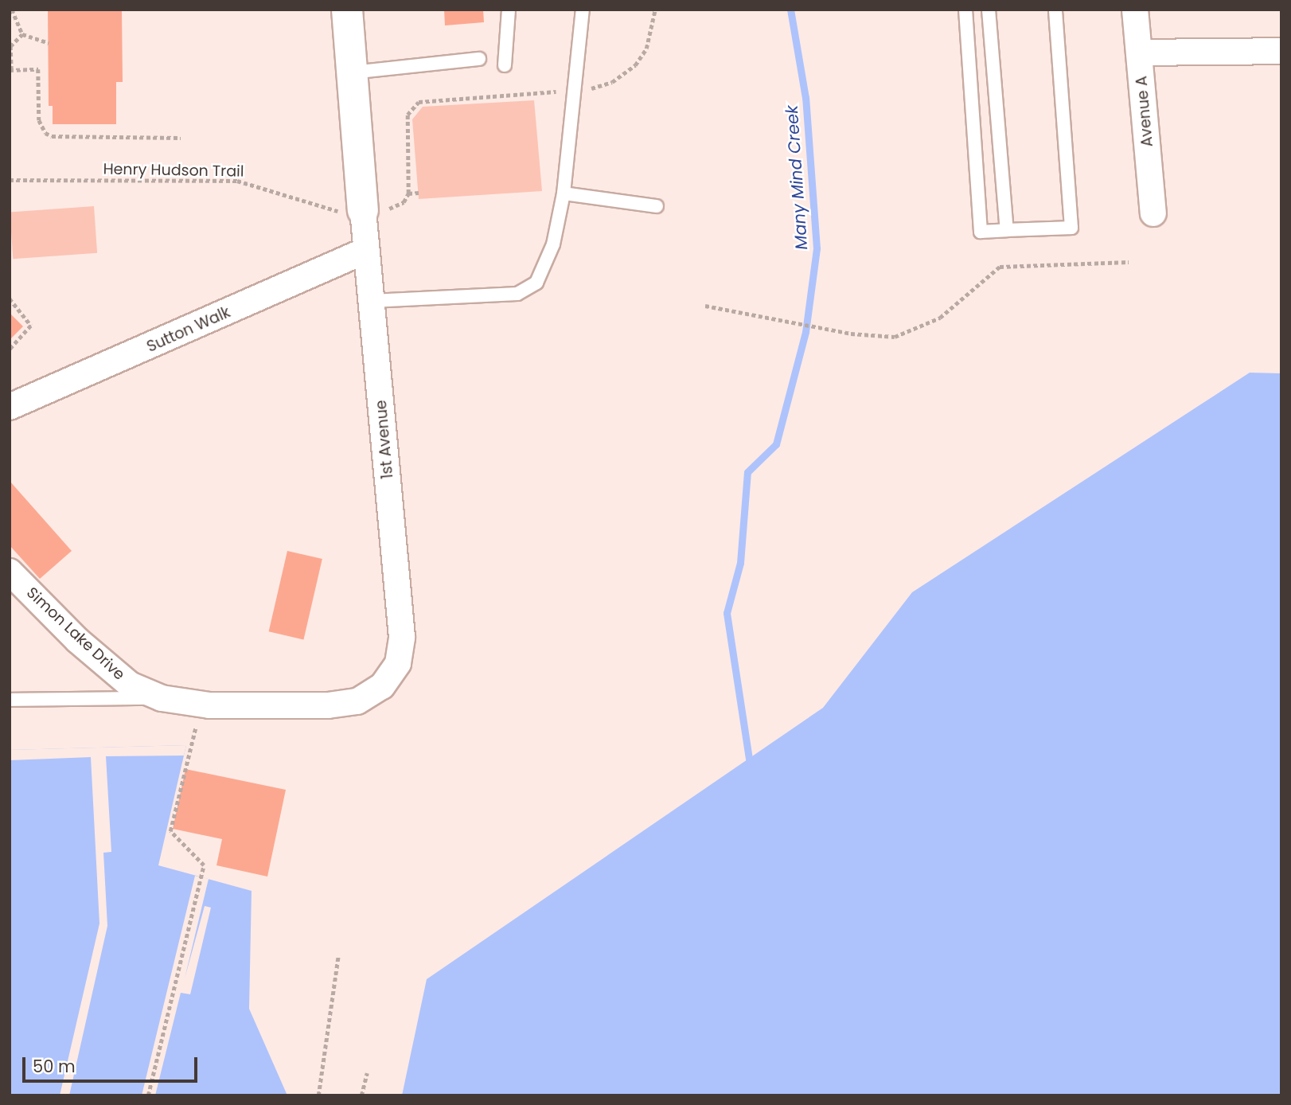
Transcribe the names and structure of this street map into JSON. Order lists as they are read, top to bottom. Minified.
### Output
{"streets":{"street":["Avenue A","Sutton Walk","1st Avenue","Simon Lake Drive"],"path":["Henry Hudson Trail"]},"crossings":[["Sutton Walk","1st Avenue"],["1st Avenue","Simon Lake Drive"]],"water":["Many Mind Creek"],"scale_bar":"50 m"}
